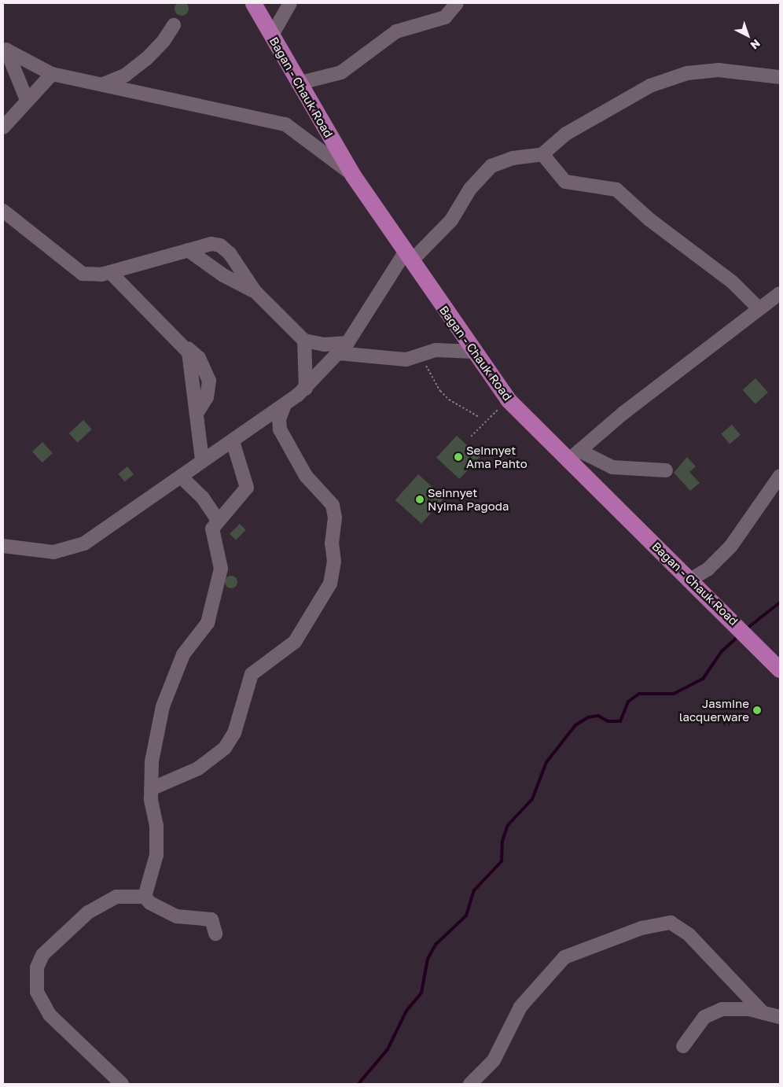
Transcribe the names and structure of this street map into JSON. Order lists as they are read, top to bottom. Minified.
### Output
{"streets":{"main road":["Bagan - Chauk Road"]},"places":["Seinnyet Ama Pahto","Seinnyet Nyima Pagoda","Jasmine lacquerware"],"north":"bottom right"}
